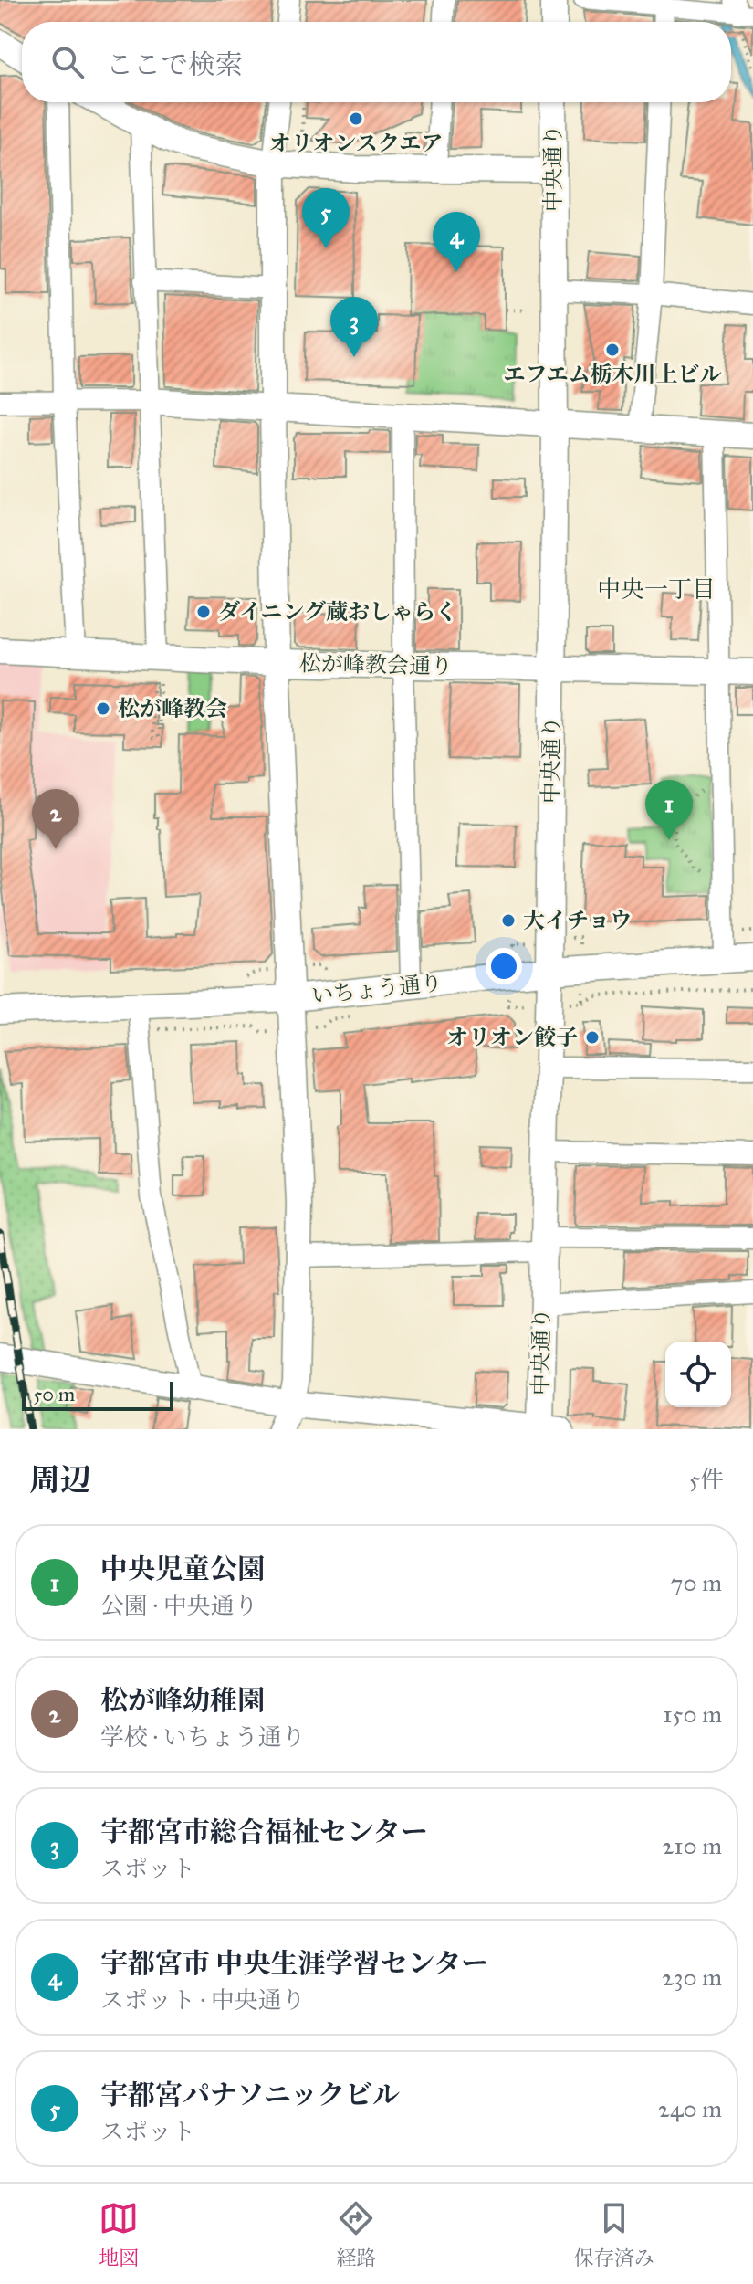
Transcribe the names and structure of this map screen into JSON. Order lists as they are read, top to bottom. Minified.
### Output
{"streets":{"street":["中央通り","松が峰教会通り","いちょう通り"]},"crossings":[["中央通り","松が峰教会通り"],["中央通り","いちょう通り"]],"districts":["中央一丁目"],"places":["オリオンスクエア","エフエム栃木川上ビル","ダイニング蔵おしゃらく","松が峰教会","大イチョウ","オリオン餃子"],"scale_bar":"50 m","page":{"search":"ここで検索","pins":["5","4","3","1","2"],"scale":"50 m","heading":["周辺","5件"],"list":[{"mark":"1","name":"中央児童公園","note":"公園 · 中央通り","value":"70 m"},{"mark":"2","name":"松が峰幼稚園","note":"学校 · いちょう通り","value":"150 m"},{"mark":"3","name":"宇都宮市総合福祉センター","note":"スポット","value":"210 m"},{"mark":"4","name":"宇都宮市 中央生涯学習センター","note":"スポット · 中央通り","value":"230 m"},{"mark":"5","name":"宇都宮パナソニックビル","note":"スポット","value":"240 m"}],"nav":["地図","経路","保存済み"]}}
